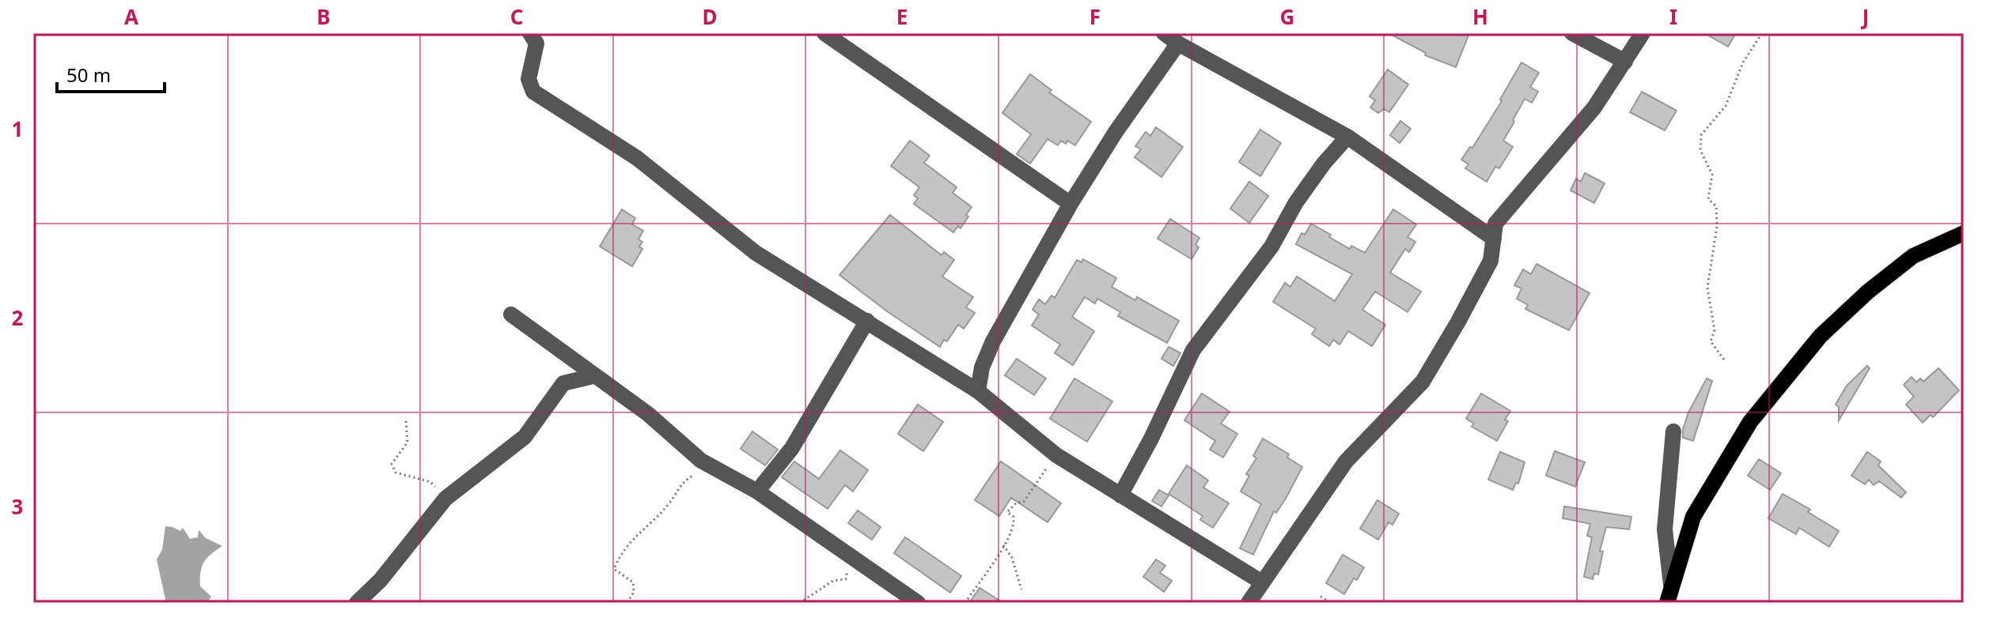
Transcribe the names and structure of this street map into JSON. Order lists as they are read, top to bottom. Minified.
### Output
{"scale_bar":"50 m","grid":{"columns":["A","B","C","D","E","F","G","H","I","J"],"rows":["1","2","3"]}}
